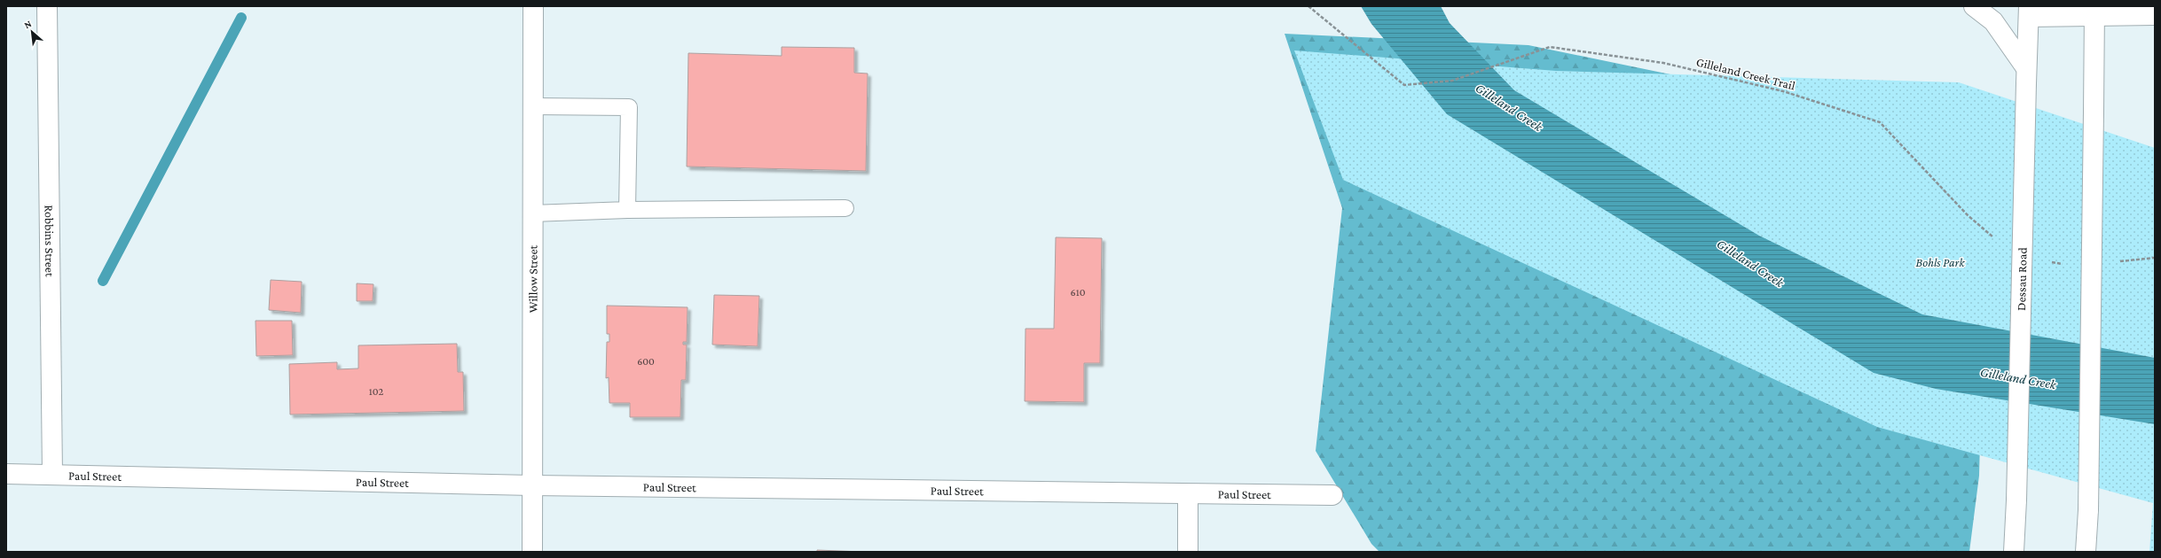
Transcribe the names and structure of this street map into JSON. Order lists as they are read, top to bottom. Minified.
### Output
{"streets":{"street":["Robbins Street","Willow Street","Dessau Road","Paul Street"],"path":["Gilleland Creek Trail"]},"crossings":[["Robbins Street","Paul Street"],["Willow Street","Paul Street"]],"water":["Gilleland Creek"],"parks":["Bohls Park"],"house_numbers":["610","600","102"],"north":"top left"}
